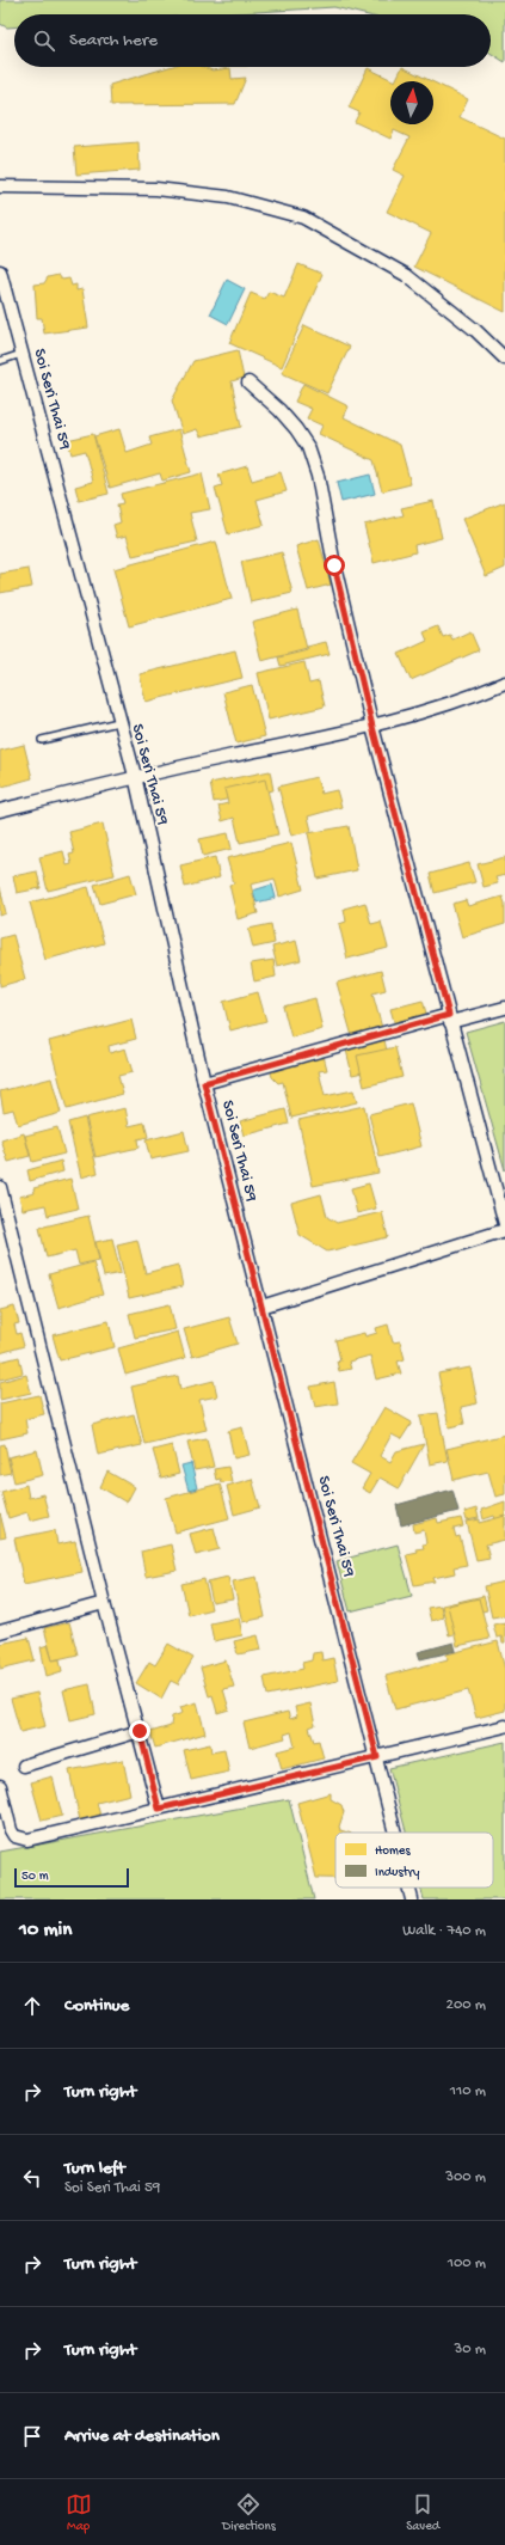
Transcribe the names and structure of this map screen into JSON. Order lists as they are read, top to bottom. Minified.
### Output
{"streets":{"street":["Soi Seri Thai 59"]},"legend":["Homes","Industry"],"scale_bar":"50 m","north":"top","page":{"search":"Search here","scale":"50 m","heading":["10 min","Walk · 740 m"],"list":[["Continue","200 m"],["Turn right","110 m"],["Turn left","Soi Seri Thai 59","300 m"],["Turn right","100 m"],["Turn right","30 m"],"Arrive at destination"],"nav":["Map","Directions","Saved"]}}
